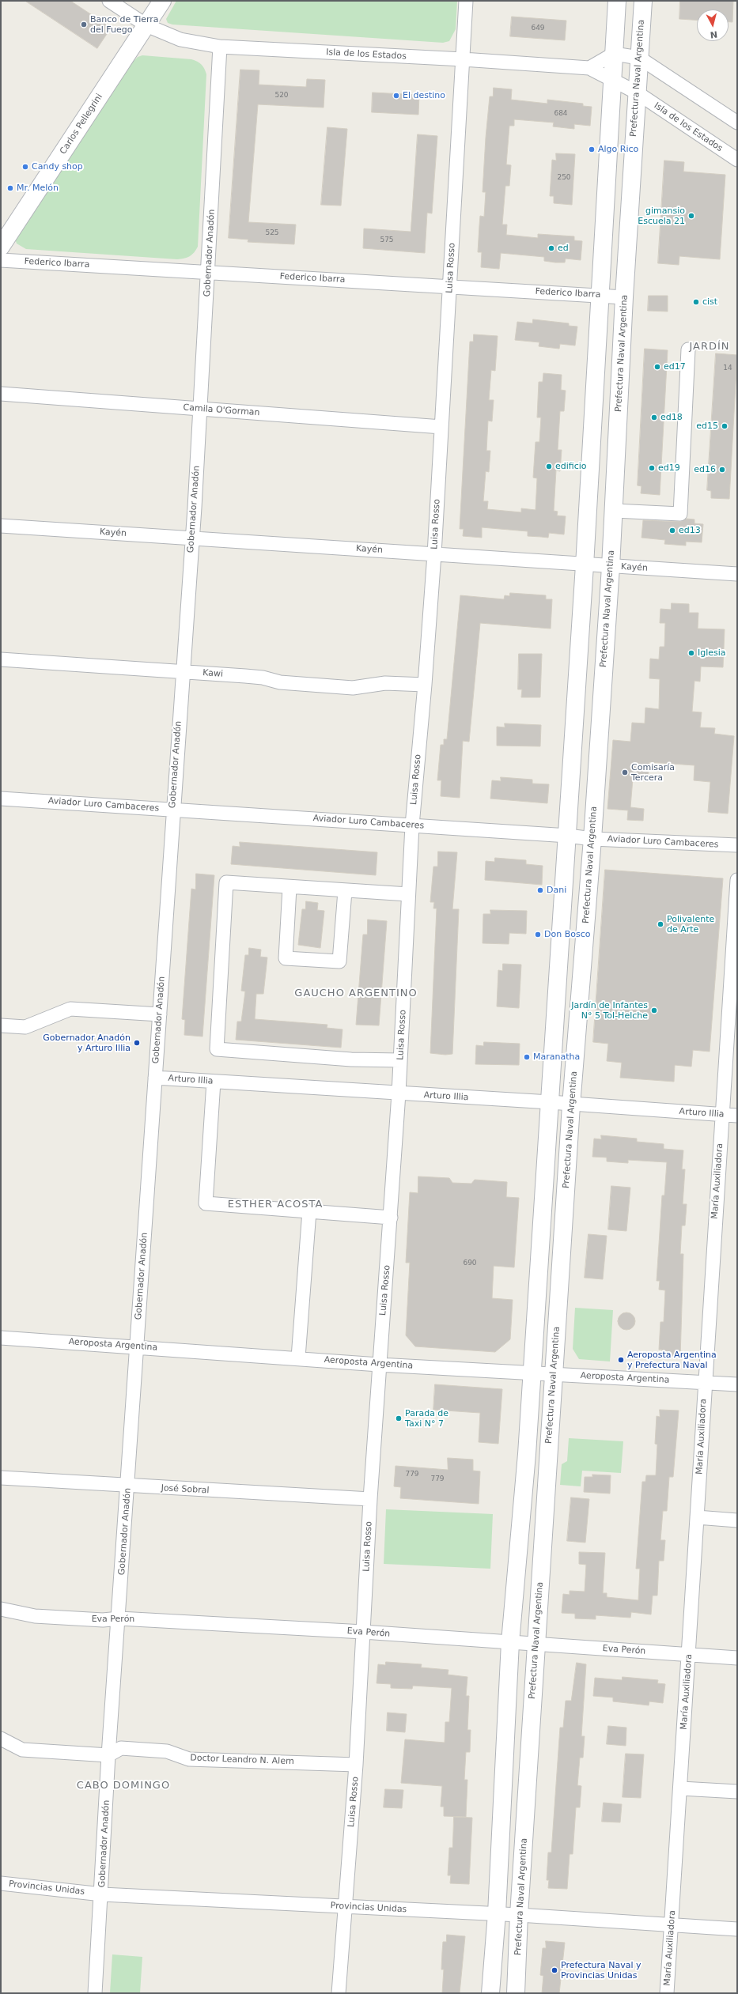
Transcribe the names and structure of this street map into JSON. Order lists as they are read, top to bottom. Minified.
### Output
{"streets":{"main road":["Prefectura Naval Argentina","Carlos Pellegrini"],"street":["Isla de los Estados","Gobernador Anadón","Federico Ibarra","Luisa Rosso","Camila O'Gorman","Kayén","Kawi","Aviador Luro Cambaceres","Arturo Illia","María Auxiliadora","Aeroposta Argentina","José Sobral","Eva Perón","Doctor Leandro N. Alem","Provincias Unidas"]},"crossings":[["Isla de los Estados","Prefectura Naval Argentina"],["Isla de los Estados","Carlos Pellegrini"],["Isla de los Estados","Gobernador Anadón"],["Isla de los Estados","Luisa Rosso"],["Prefectura Naval Argentina","Federico Ibarra"],["Prefectura Naval Argentina","Kayén"],["Prefectura Naval Argentina","Aviador Luro Cambaceres"],["Prefectura Naval Argentina","Arturo Illia"],["Prefectura Naval Argentina","Aeroposta Argentina"],["Prefectura Naval Argentina","Eva Perón"],["Prefectura Naval Argentina","Provincias Unidas"],["Gobernador Anadón","Federico Ibarra"],["Gobernador Anadón","Camila O'Gorman"],["Gobernador Anadón","Kayén"],["Gobernador Anadón","Kawi"],["Gobernador Anadón","Aviador Luro Cambaceres"],["Gobernador Anadón","Arturo Illia"],["Gobernador Anadón","Aeroposta Argentina"],["Gobernador Anadón","José Sobral"],["Gobernador Anadón","Eva Perón"],["Gobernador Anadón","Doctor Leandro N. Alem"],["Gobernador Anadón","Provincias Unidas"],["Federico Ibarra","Luisa Rosso"],["Luisa Rosso","Camila O'Gorman"],["Luisa Rosso","Kayén"],["Luisa Rosso","Kawi"],["Luisa Rosso","Aviador Luro Cambaceres"],["Luisa Rosso","Arturo Illia"],["Luisa Rosso","Aeroposta Argentina"],["Luisa Rosso","José Sobral"],["Luisa Rosso","Eva Perón"],["Luisa Rosso","Doctor Leandro N. Alem"],["Luisa Rosso","Provincias Unidas"],["Arturo Illia","María Auxiliadora"],["María Auxiliadora","Aeroposta Argentina"],["María Auxiliadora","Eva Perón"],["María Auxiliadora","Provincias Unidas"]],"districts":["JARDÍN","GAUCHO ARGENTINO","ESTHER ACOSTA","CABO DOMINGO"],"places":["Banco de Tierra del Fuego","El destino","Algo Rico","Candy shop","Mr. Melón","gimansio Escuela 21","ed","cist","ed17","ed18","ed15","edificio","ed19","ed16","ed13","Iglesia","Comisaría Tercera","Dani","Polivalente de Arte","Don Bosco","Jardín de Infantes N° 5 Tol-Helche","Gobernador Anadón y Arturo Illia","Maranatha","Aeroposta Argentina y Prefectura Naval","Parada de Taxi N° 7","Prefectura Naval y Provincias Unidas"],"house_numbers":["649","520","684","250","525","575","14","690","779","779"],"north":"bottom"}
